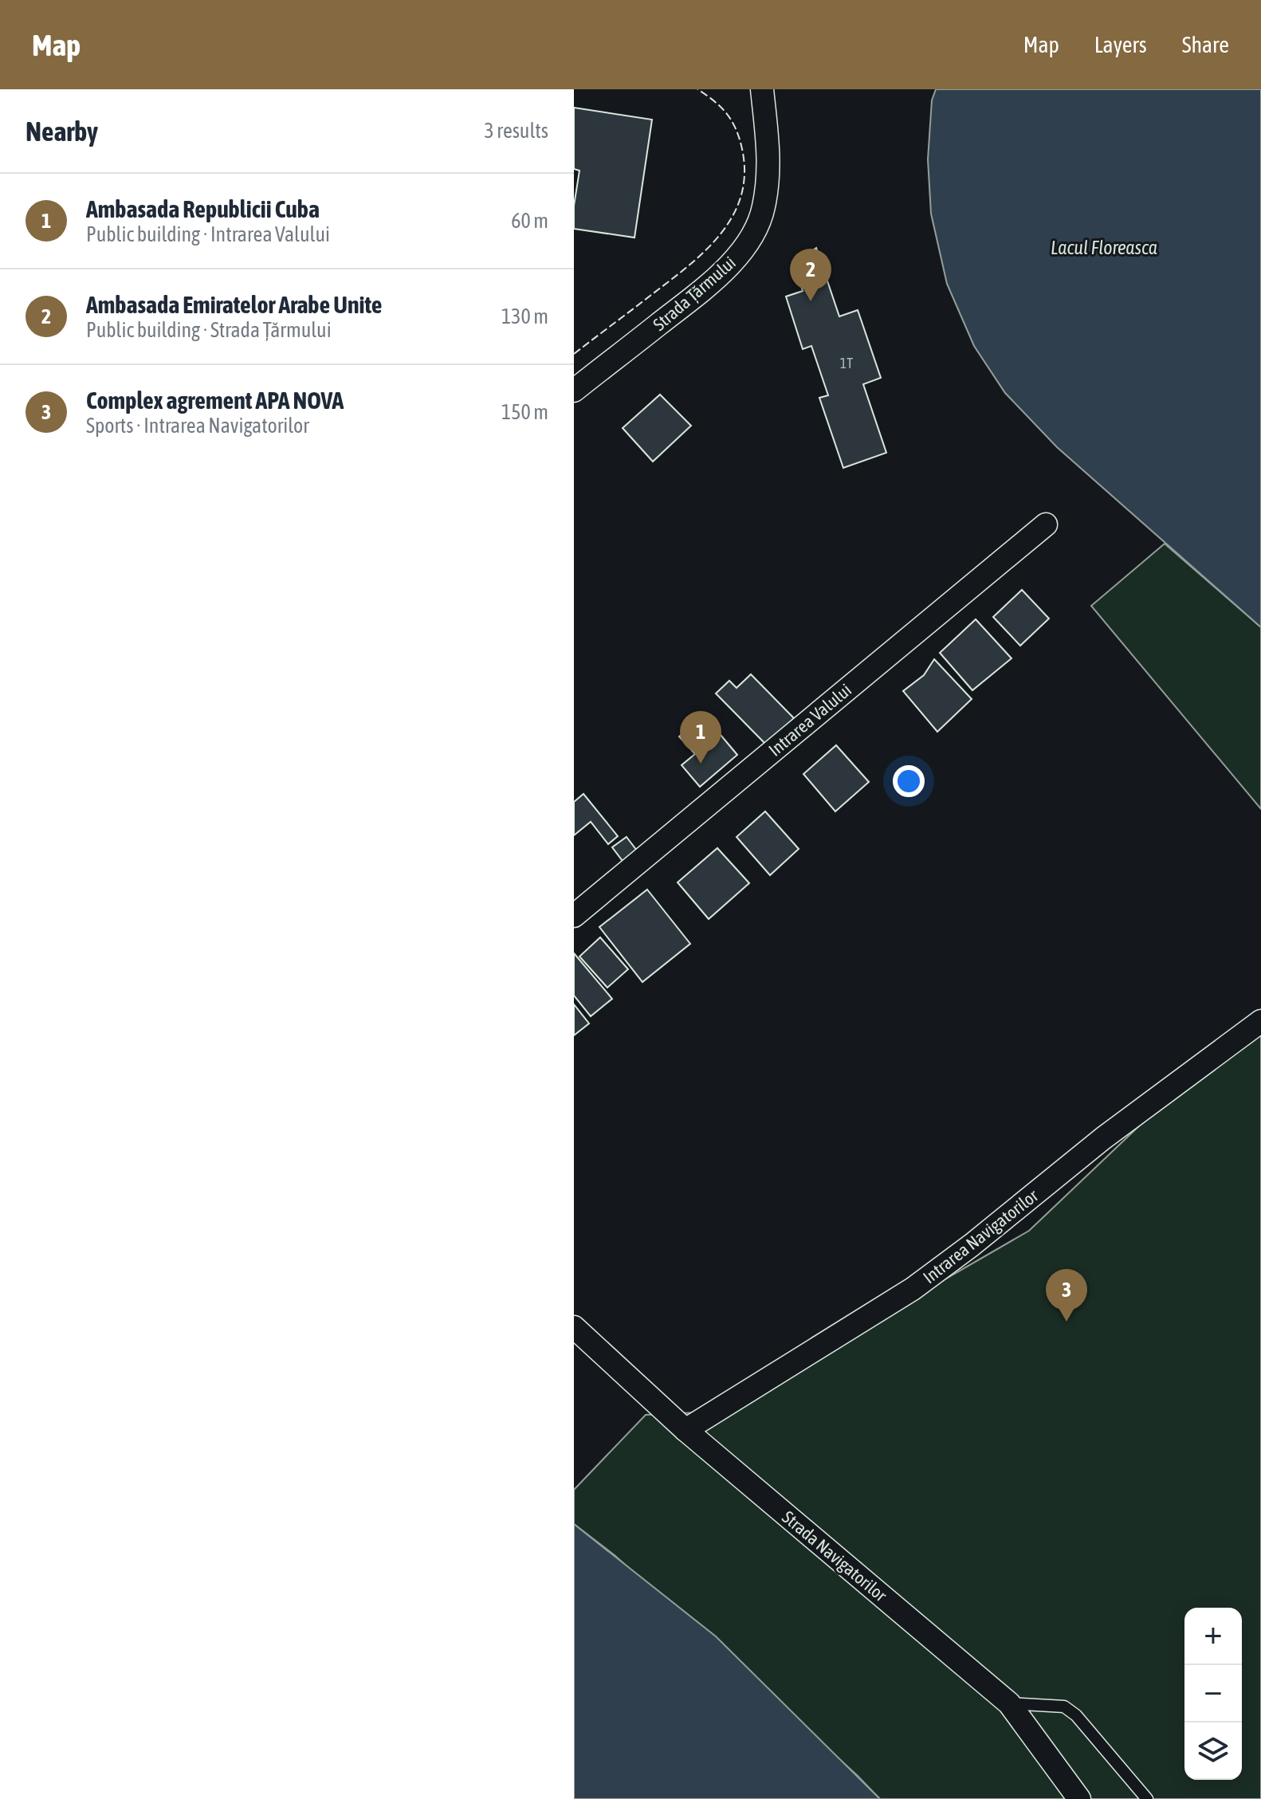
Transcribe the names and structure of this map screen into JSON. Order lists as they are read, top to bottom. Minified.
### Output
{"streets":{"street":["Strada Țărmului","Intrarea Valului","Intrarea Navigatorilor","Strada Navigatorilor"]},"crossings":[["Intrarea Navigatorilor","Strada Navigatorilor"]],"water":["Lacul Floreasca"],"house_numbers":["1T"],"page":{"header":"Map","nav":["Map","Layers","Share"],"heading":["Nearby","3 results"],"list":[{"mark":"1","name":"Ambasada Republicii Cuba","note":"Public building · Intrarea Valului","value":"60 m"},{"mark":"2","name":"Ambasada Emiratelor Arabe Unite","note":"Public building · Strada Țărmului","value":"130 m"},{"mark":"3","name":"Complex agrement APA NOVA","note":"Sports · Intrarea Navigatorilor","value":"150 m"}],"pins":["2","1","3"],"map_buttons":["+","−"]}}
